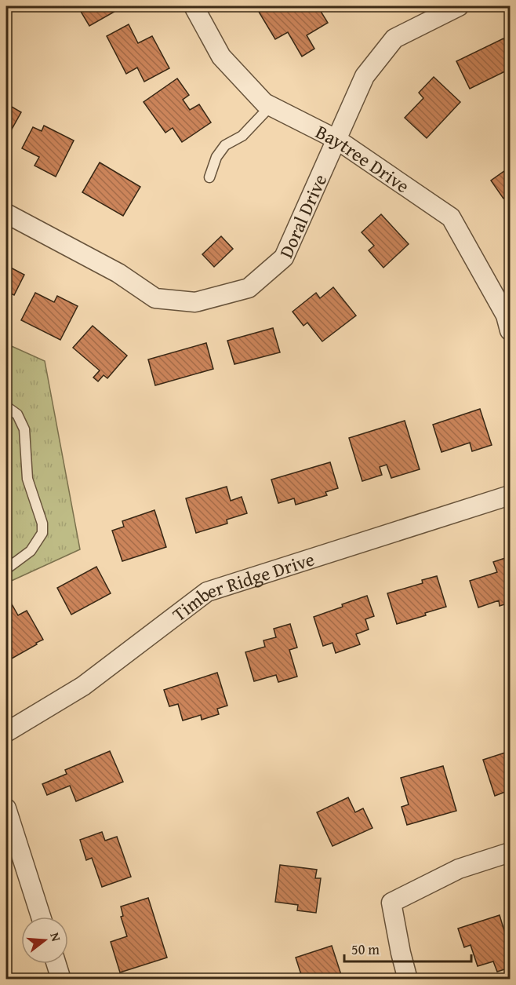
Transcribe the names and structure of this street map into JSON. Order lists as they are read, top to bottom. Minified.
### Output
{"streets":{"street":["Baytree Drive","Doral Drive","Timber Ridge Drive"]},"crossings":[["Baytree Drive","Doral Drive"]],"scale_bar":"50 m","north":"right"}
